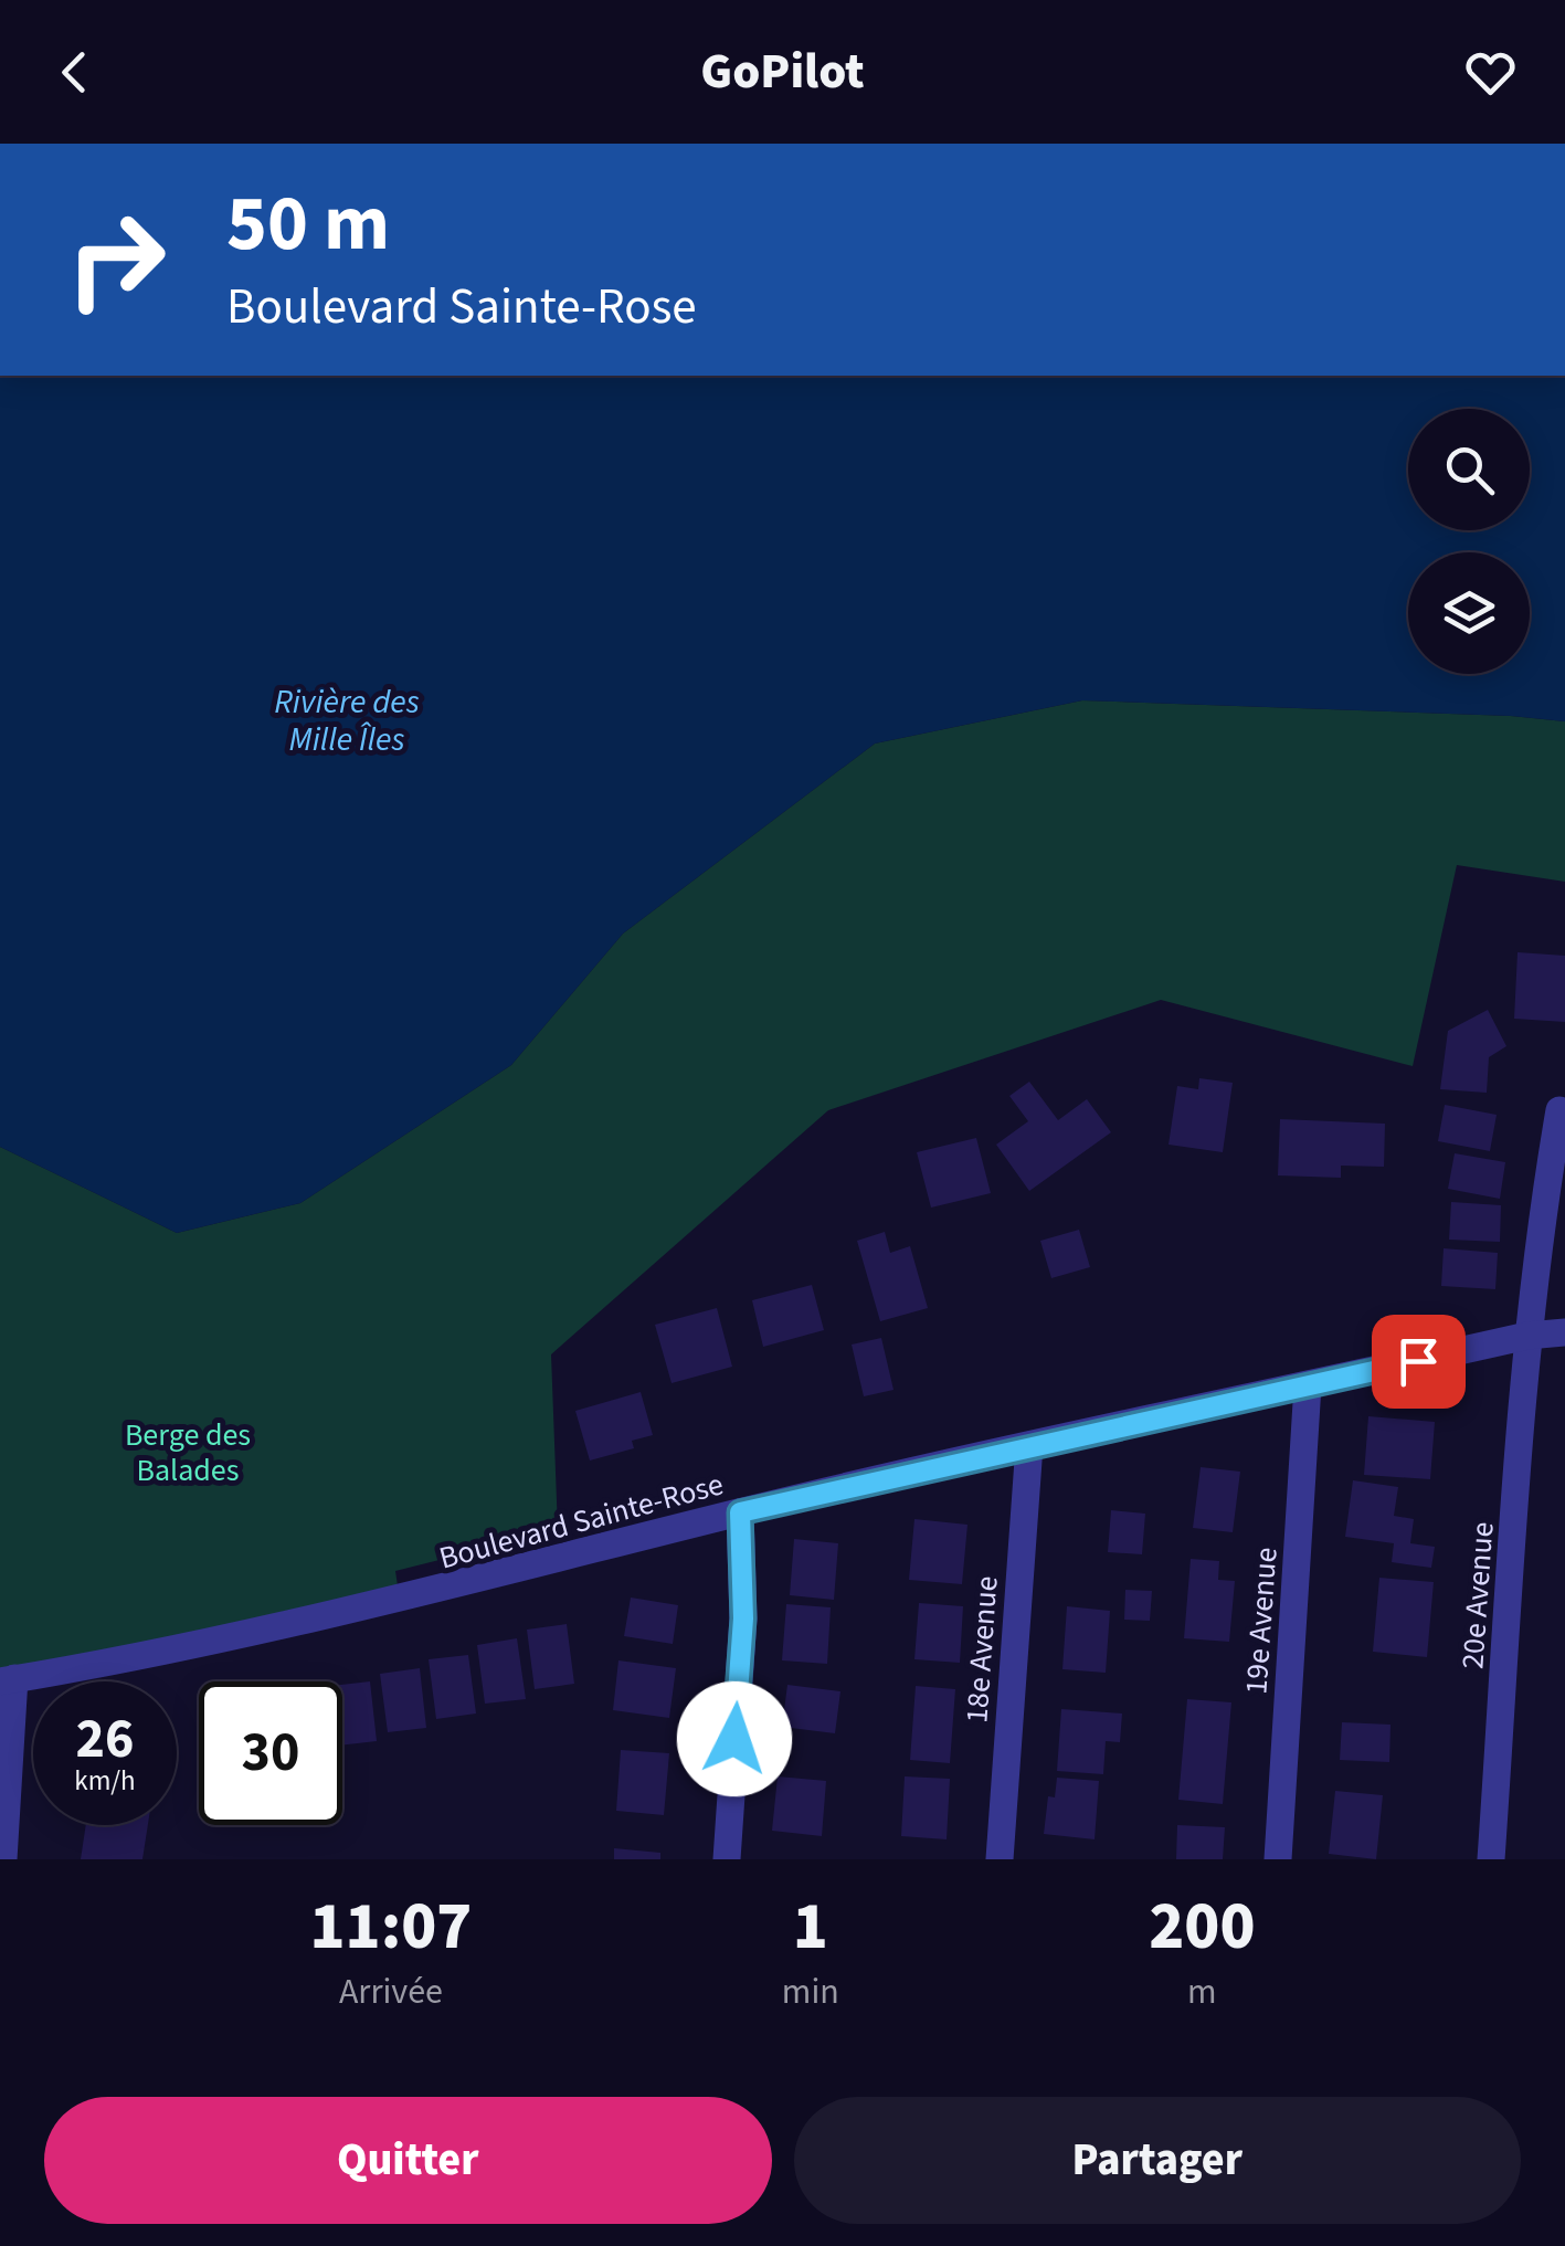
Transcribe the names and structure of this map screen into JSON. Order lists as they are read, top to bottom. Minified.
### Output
{"streets":{"street":["Boulevard Sainte-Rose","20e Avenue","19e Avenue","18e Avenue"]},"crossings":[["Boulevard Sainte-Rose","20e Avenue"],["Boulevard Sainte-Rose","19e Avenue"],["Boulevard Sainte-Rose","18e Avenue"]],"water":["Rivière des Mille Îles"],"parks":["Berge des Balades"],"page":{"header":"GoPilot","turn":["50 m","Boulevard Sainte-Rose"],"speed":"26 km/h","limit":"30","eta":["11:07","Arrivée","1","min","200","m"],"buttons":["Quitter","Partager"]}}
